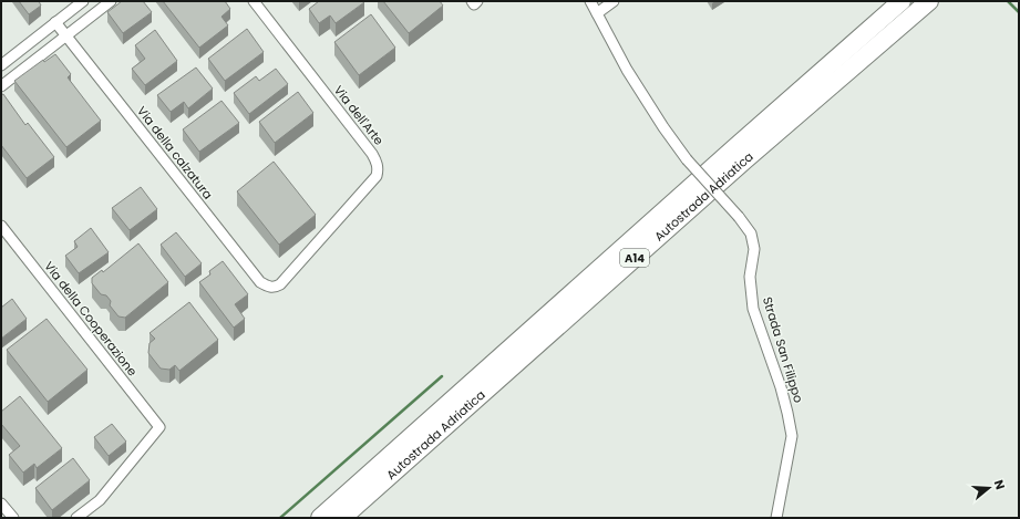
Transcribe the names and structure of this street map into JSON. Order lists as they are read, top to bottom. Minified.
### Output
{"streets":{"highway":["Autostrada Adriatica","A14"],"street":["Via dell'Arte","Via della calzatura","Via della Cooperazione","Strada San Filippo"]},"crossings":[["Via dell'Arte","Via della calzatura"]],"north":"right"}
